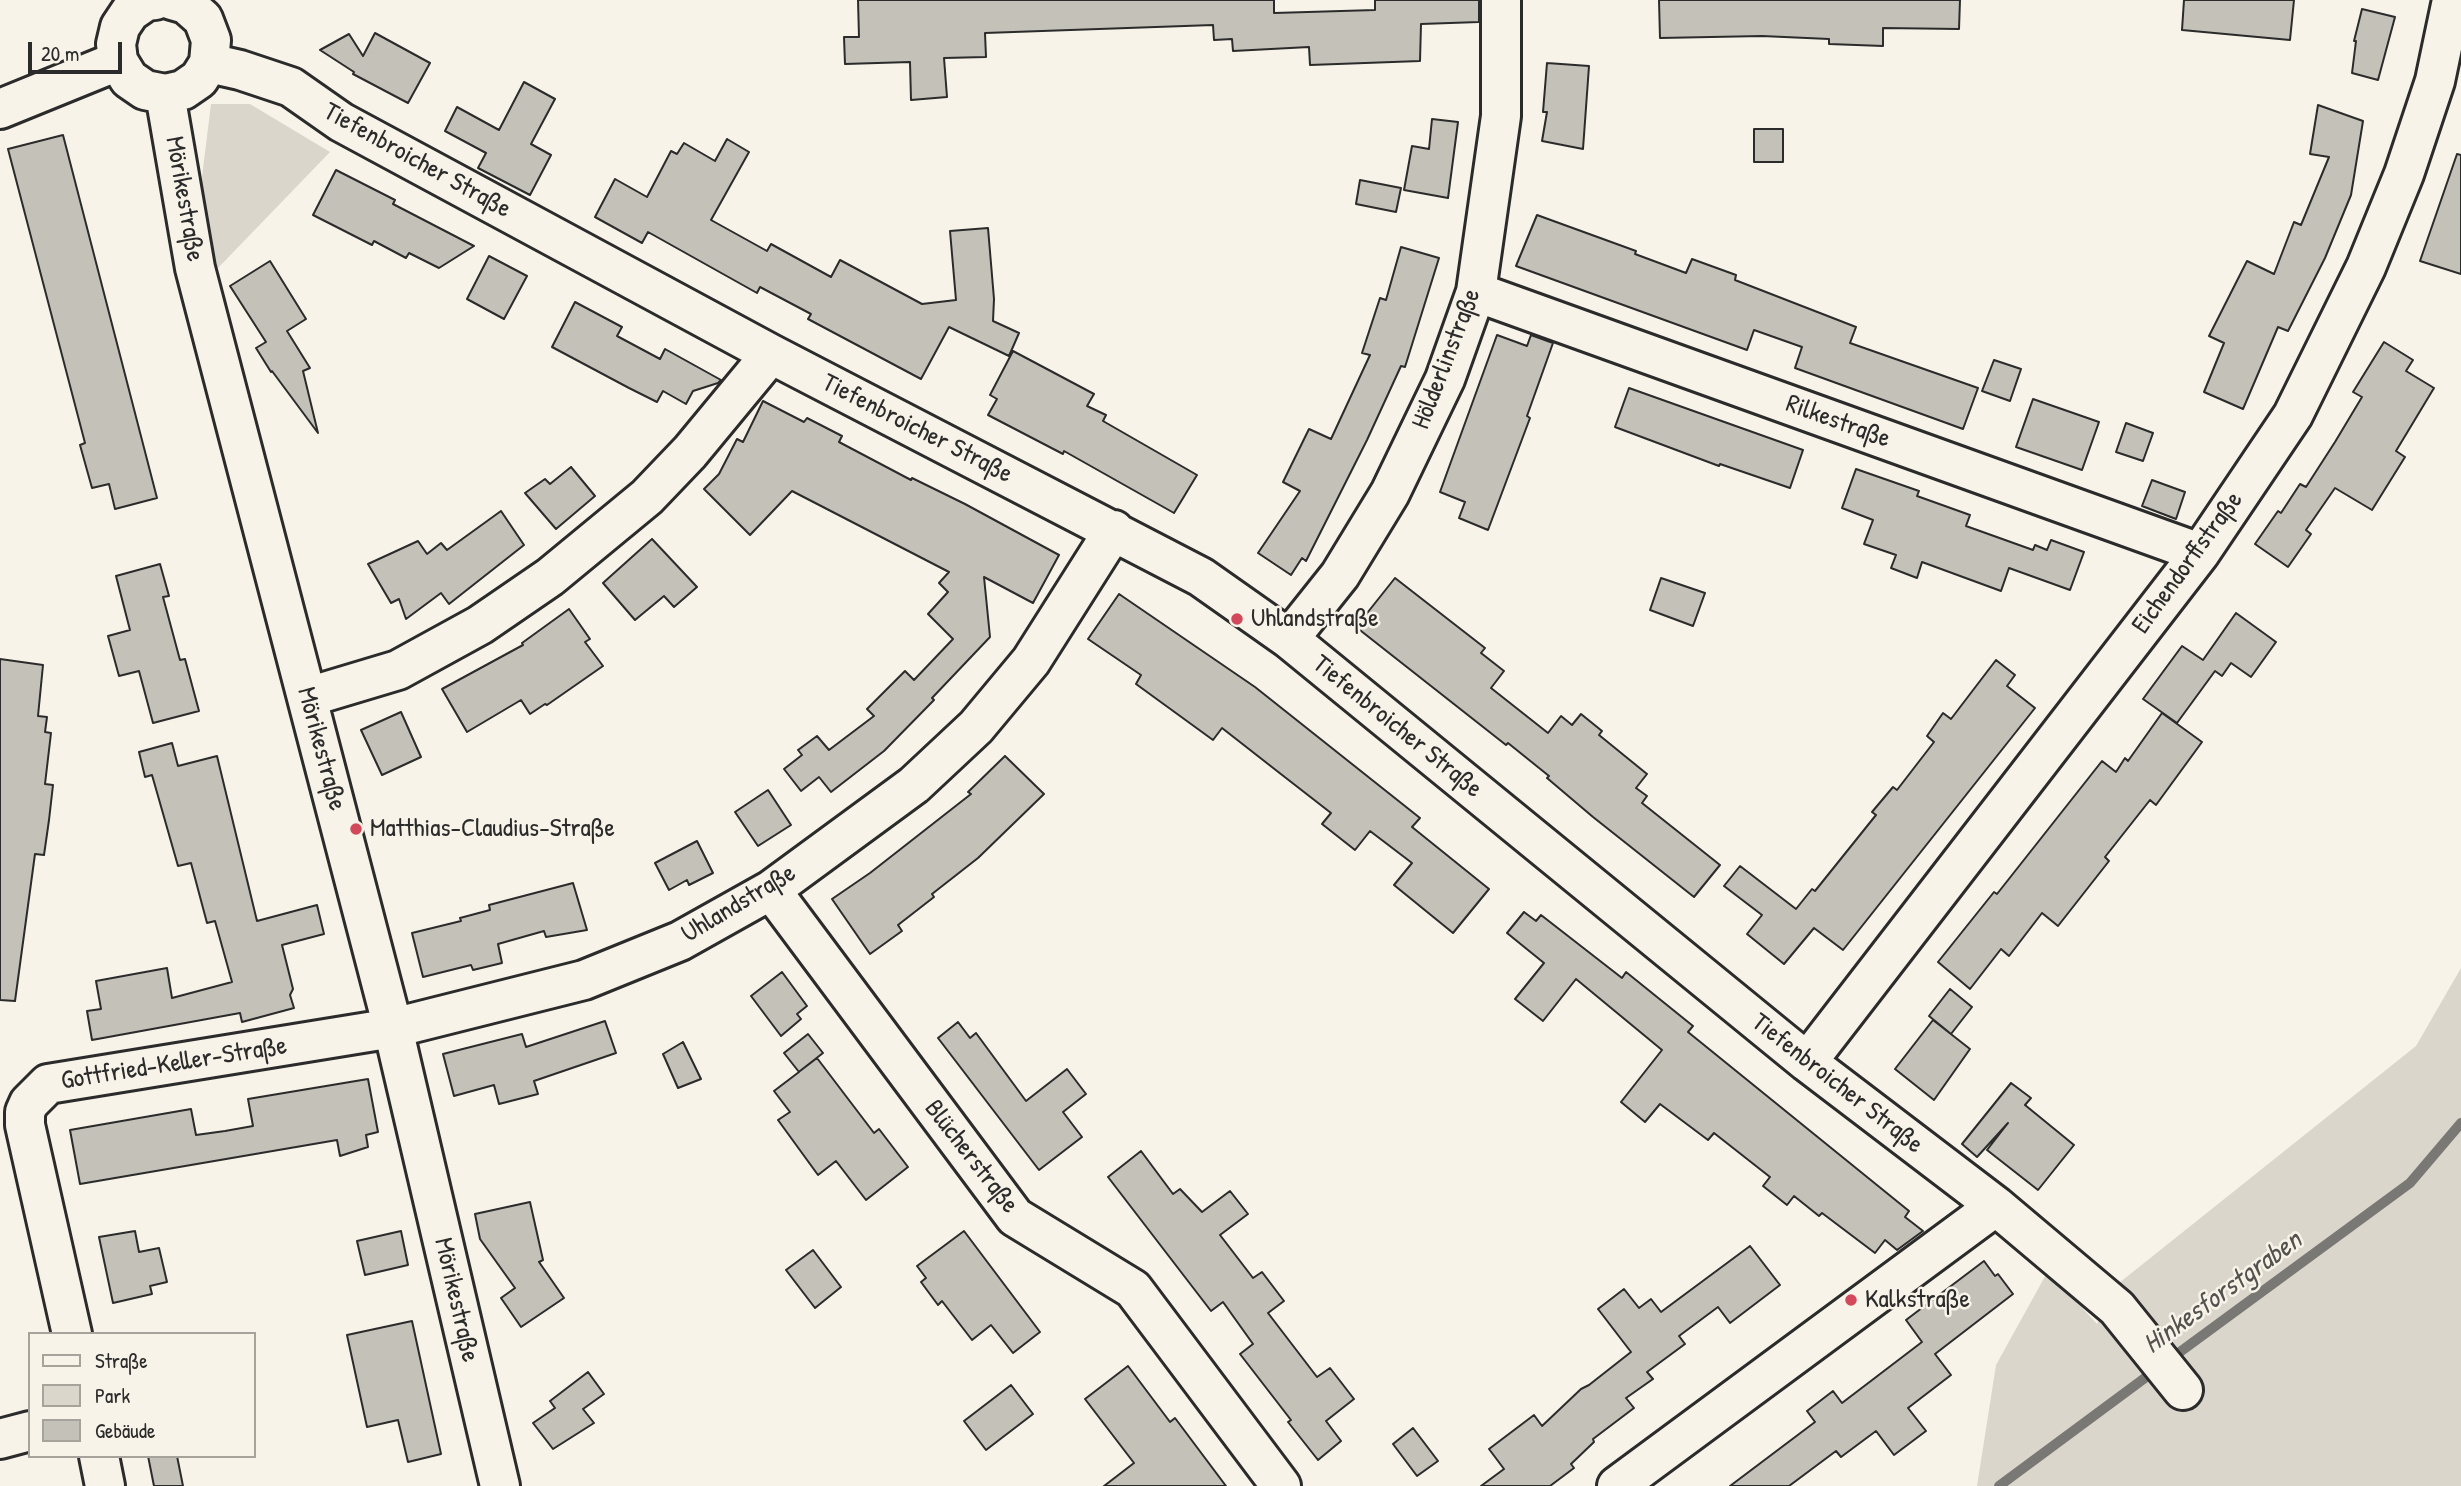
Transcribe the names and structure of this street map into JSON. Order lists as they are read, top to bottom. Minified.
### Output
{"streets":{"street":["Tiefenbroicher Straße","Mörikestraße","Hölderlinstraße","Rilkestraße","Eichendorffstraße","Uhlandstraße","Gottfried-Keller-Straße","Blücherstraße"]},"crossings":[["Tiefenbroicher Straße","Mörikestraße"],["Tiefenbroicher Straße","Hölderlinstraße"],["Tiefenbroicher Straße","Eichendorffstraße"],["Tiefenbroicher Straße","Uhlandstraße"],["Mörikestraße","Uhlandstraße"],["Mörikestraße","Gottfried-Keller-Straße"],["Hölderlinstraße","Rilkestraße"],["Rilkestraße","Eichendorffstraße"],["Uhlandstraße","Gottfried-Keller-Straße"],["Uhlandstraße","Blücherstraße"]],"water":["Hinkesforstgraben"],"places":["Uhlandstraße","Matthias-Claudius-Straße","Kalkstraße"],"legend":["Straße","Park","Gebäude"],"scale_bar":"20 m"}
